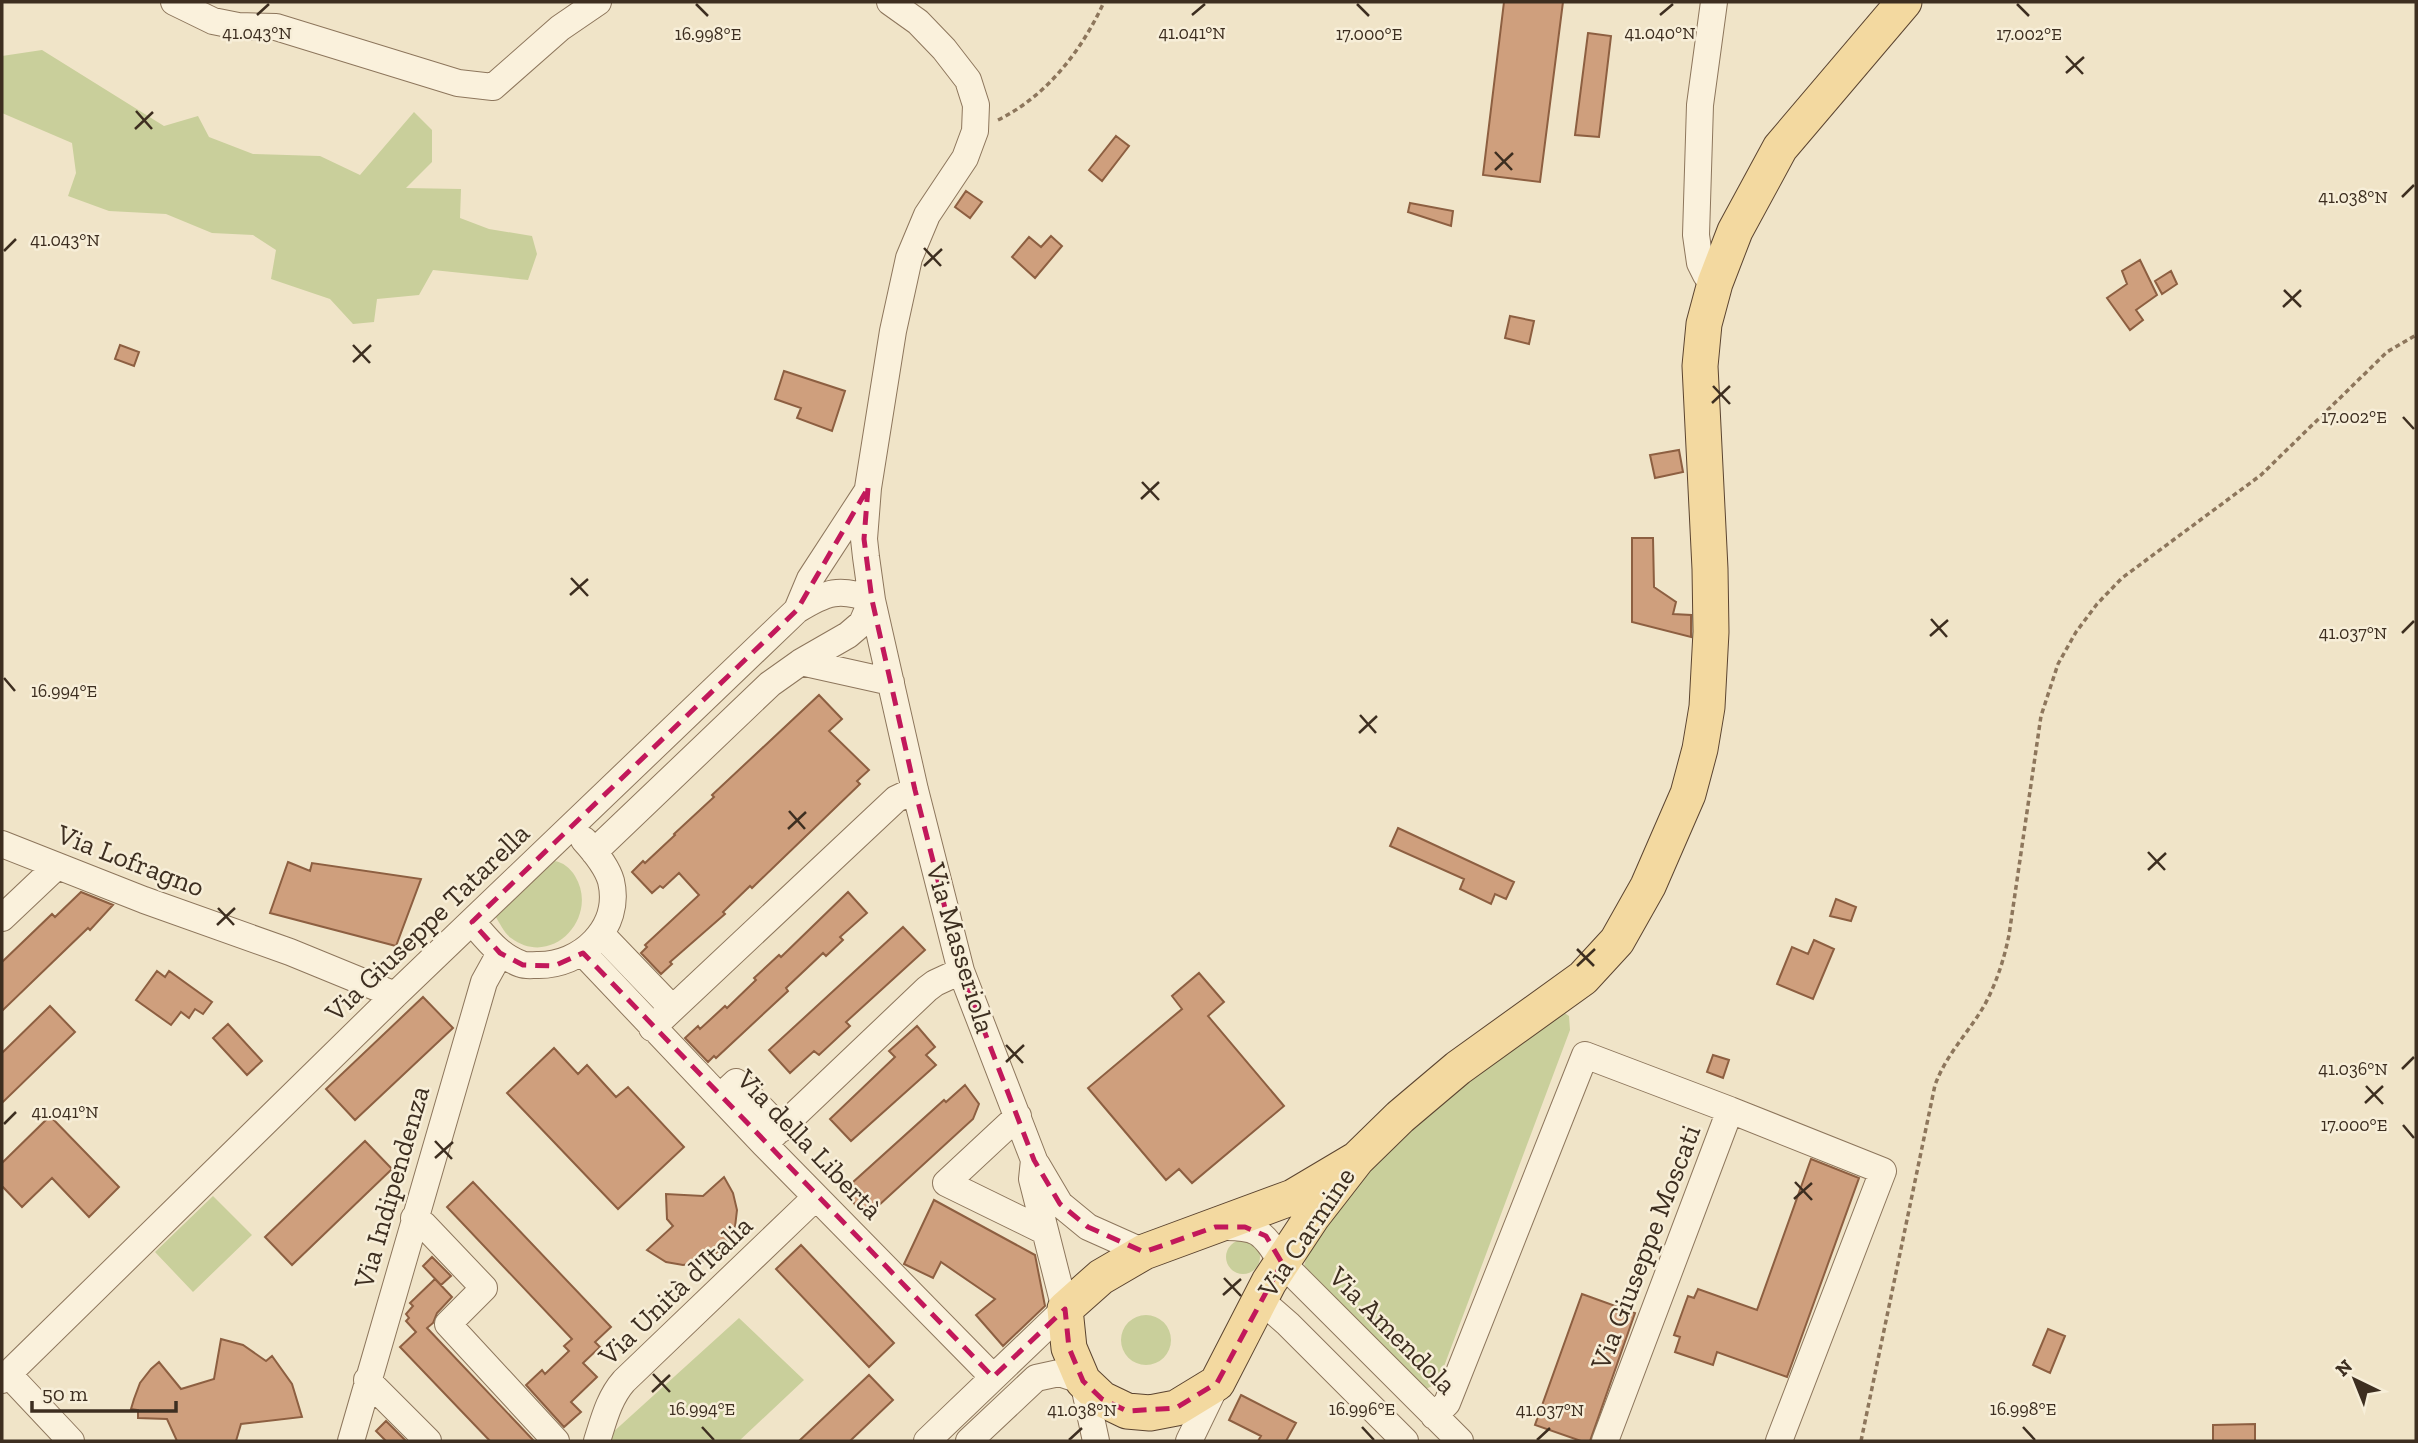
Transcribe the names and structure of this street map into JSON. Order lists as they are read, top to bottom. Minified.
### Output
{"streets":{"main road":["Via Masseriola","Via Carmine"],"street":["Via Lofragno","Via Giuseppe Tatarella","Via della Libertà","Via Indipendenza","Via Giuseppe Moscati","Via Unità d'Italia","Via Amendola"]},"crossings":[["Via Lofragno","Via Giuseppe Tatarella"],["Via Giuseppe Tatarella","Via Masseriola"],["Via Giuseppe Tatarella","Via della Libertà"],["Via Giuseppe Tatarella","Via Indipendenza"],["Via Masseriola","Via Carmine"],["Via Masseriola","Via Amendola"],["Via della Libertà","Via Indipendenza"],["Via della Libertà","Via Unità d'Italia"],["Via Carmine","Via Amendola"]],"scale_bar":"50 m","north":"top left","coordinates":["41.043°N","41.041°N","41.040°N","16.998°E","17.000°E","17.002°E","41.038°N","41.037°N","16.994°E","41.036°N","16.996°E"]}
